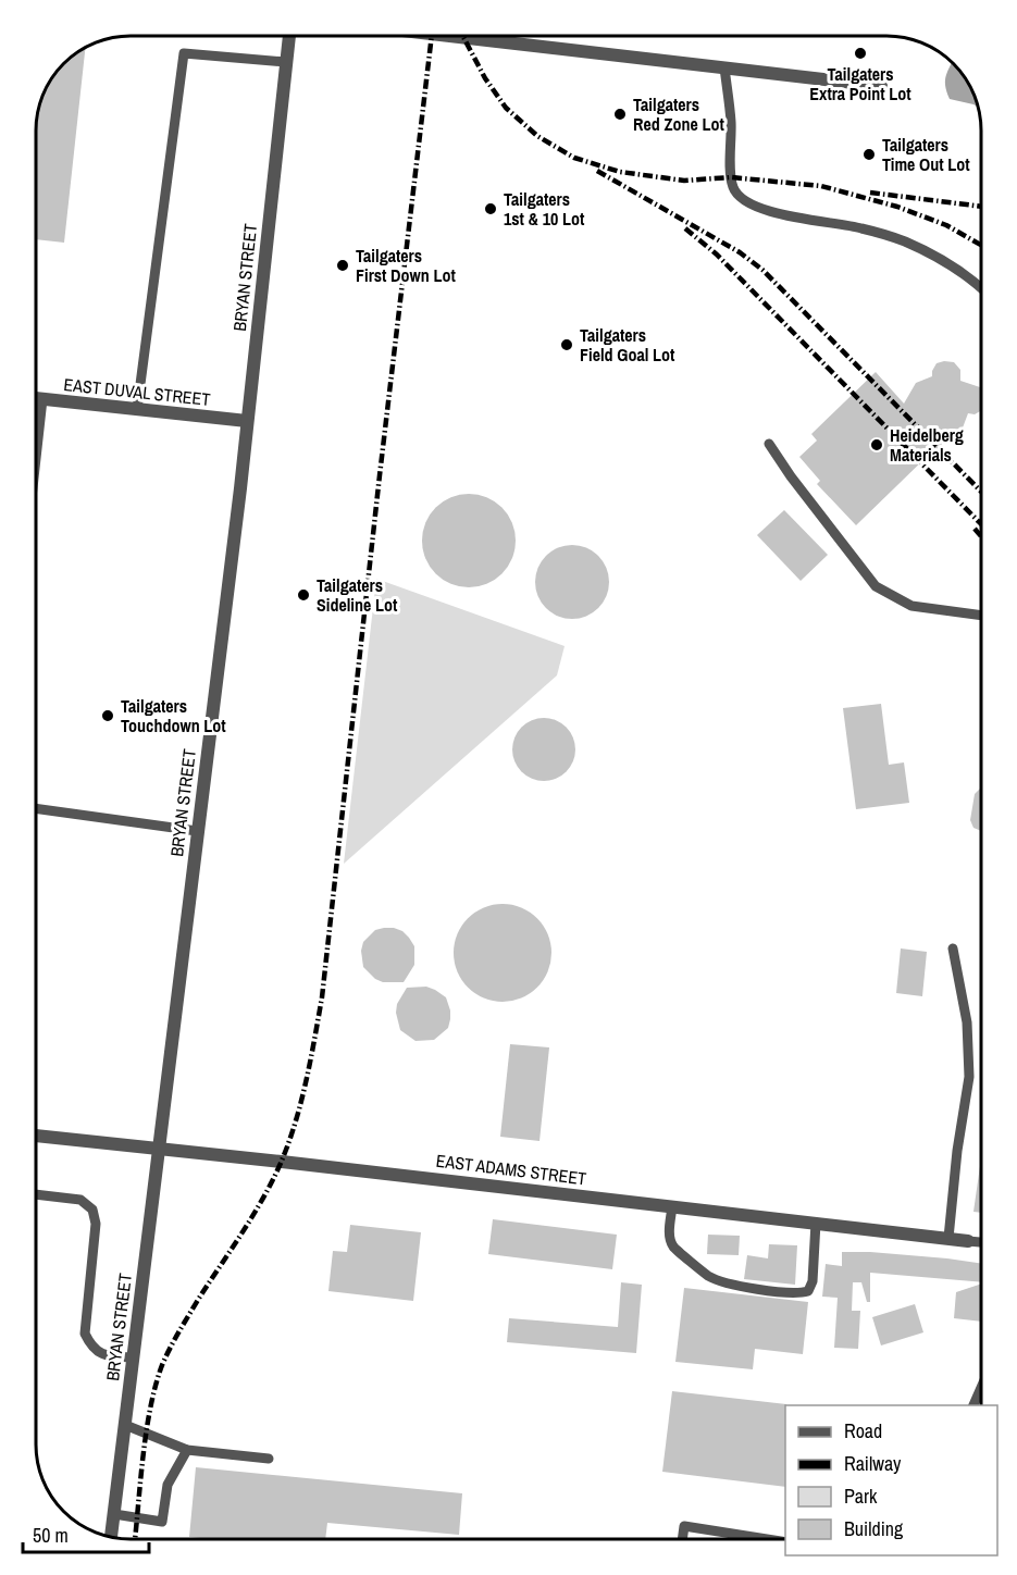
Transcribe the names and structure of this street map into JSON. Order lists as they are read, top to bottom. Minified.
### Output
{"streets":{"street":["BRYAN STREET","EAST DUVAL STREET","EAST ADAMS STREET"]},"crossings":[["BRYAN STREET","EAST DUVAL STREET"],["BRYAN STREET","EAST ADAMS STREET"]],"places":["Tailgaters Extra Point Lot","Tailgaters Red Zone Lot","Tailgaters Time Out Lot","Tailgaters 1st & 10 Lot","Tailgaters First Down Lot","Tailgaters Field Goal Lot","Heidelberg Materials","Tailgaters Sideline Lot","Tailgaters Touchdown Lot"],"legend":["Road","Railway","Park","Building"],"scale_bar":"50 m"}
